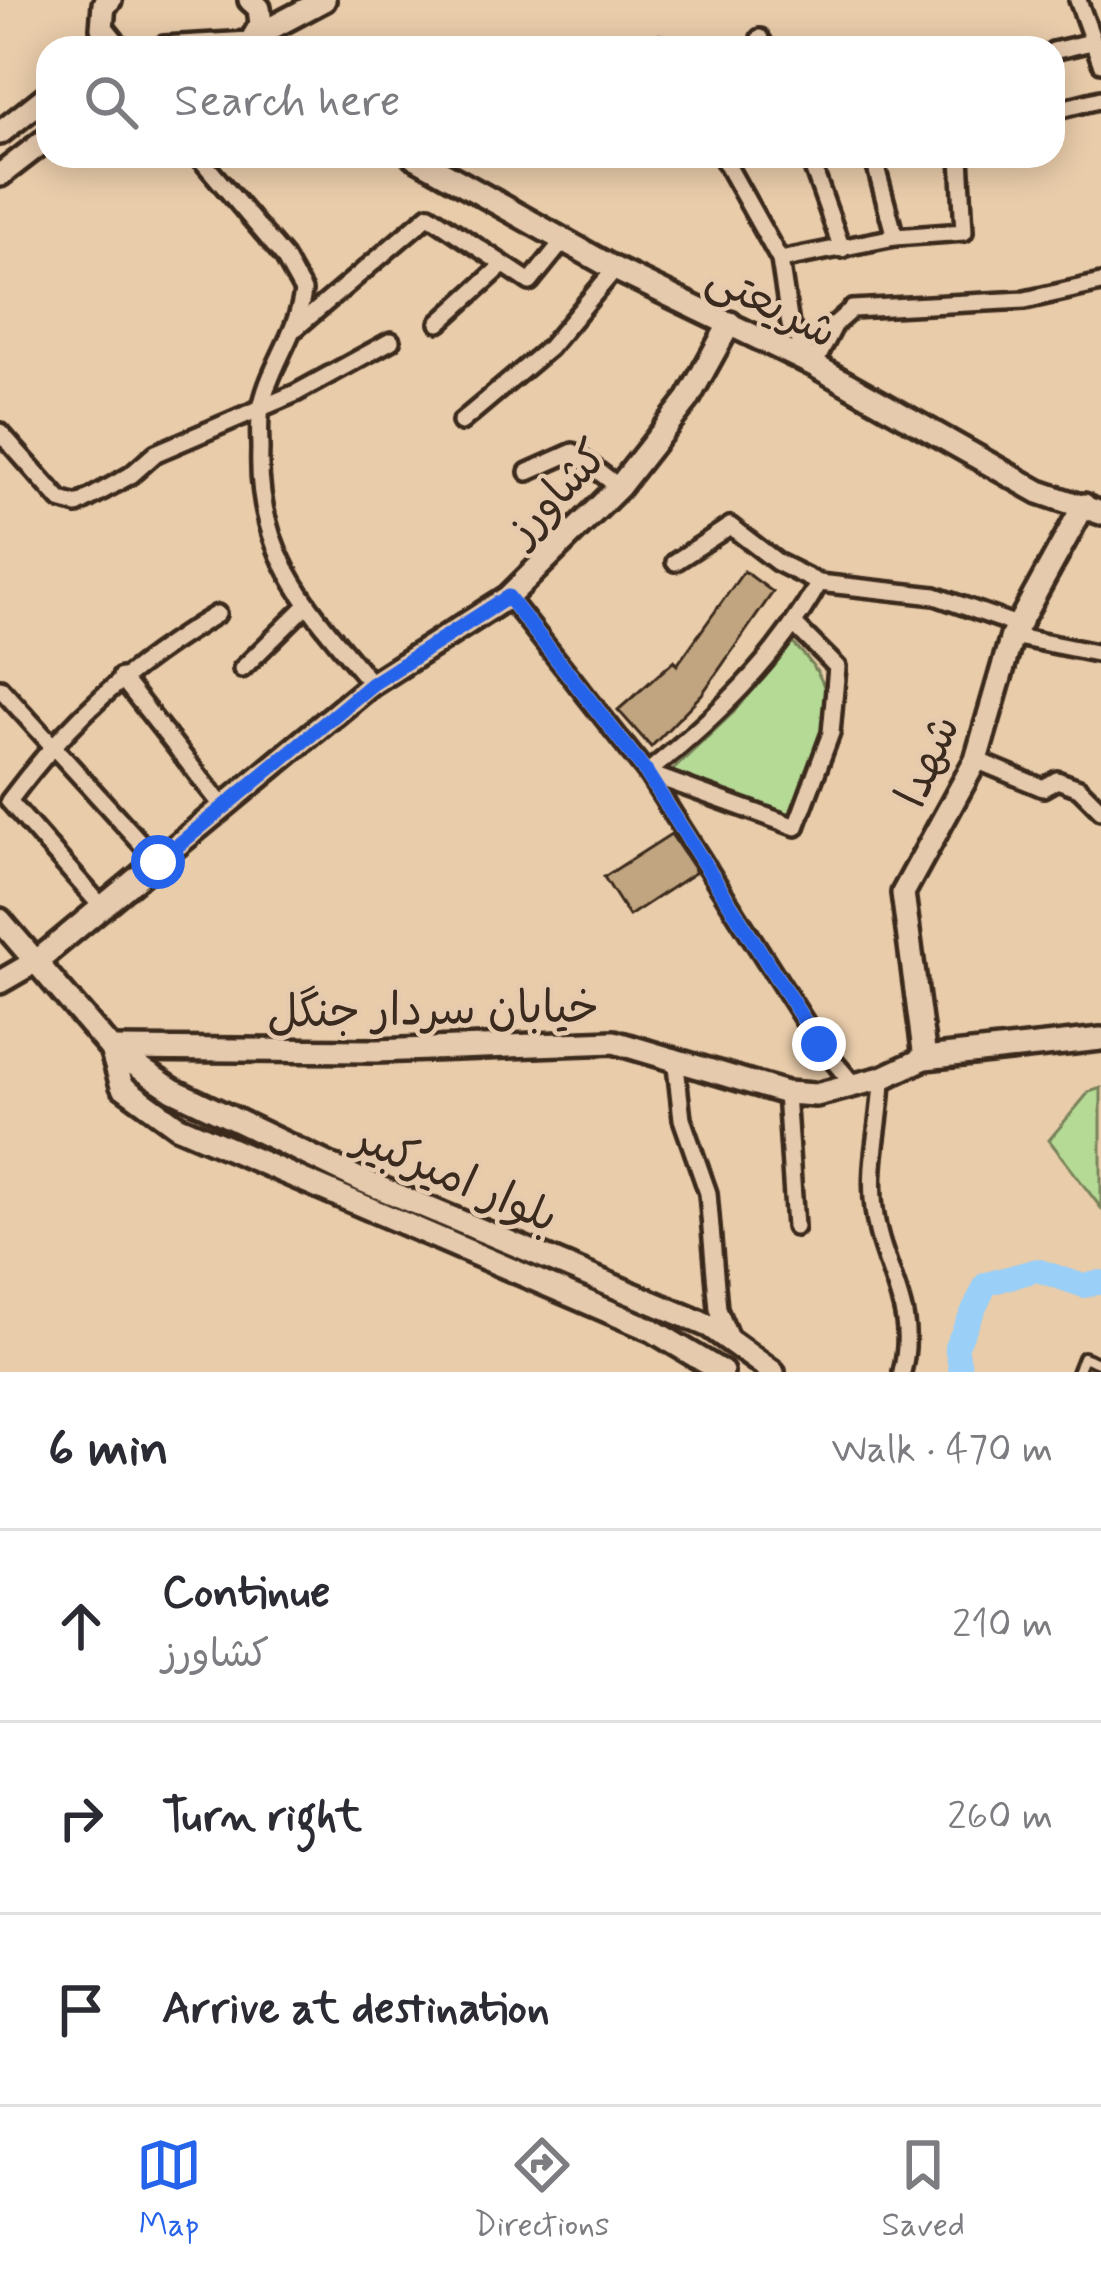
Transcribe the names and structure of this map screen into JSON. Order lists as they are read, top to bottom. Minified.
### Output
{"streets":{"main road":["شریعتی","کشاورز","شهدا","خیابان سردار جنگل","بلوار امیرکبیر"]},"crossings":[["شریعتی","کشاورز"],["شریعتی","شهدا"],["کشاورز","بلوار امیرکبیر"],["شهدا","خیابان سردار جنگل"],["خیابان سردار جنگل","بلوار امیرکبیر"]],"page":{"search":"Search here","heading":["6 min","Walk · 470 m"],"list":[["Continue","کشاورز","210 m"],["Turn right","260 m"],"Arrive at destination"],"nav":["Map","Directions","Saved"]}}
